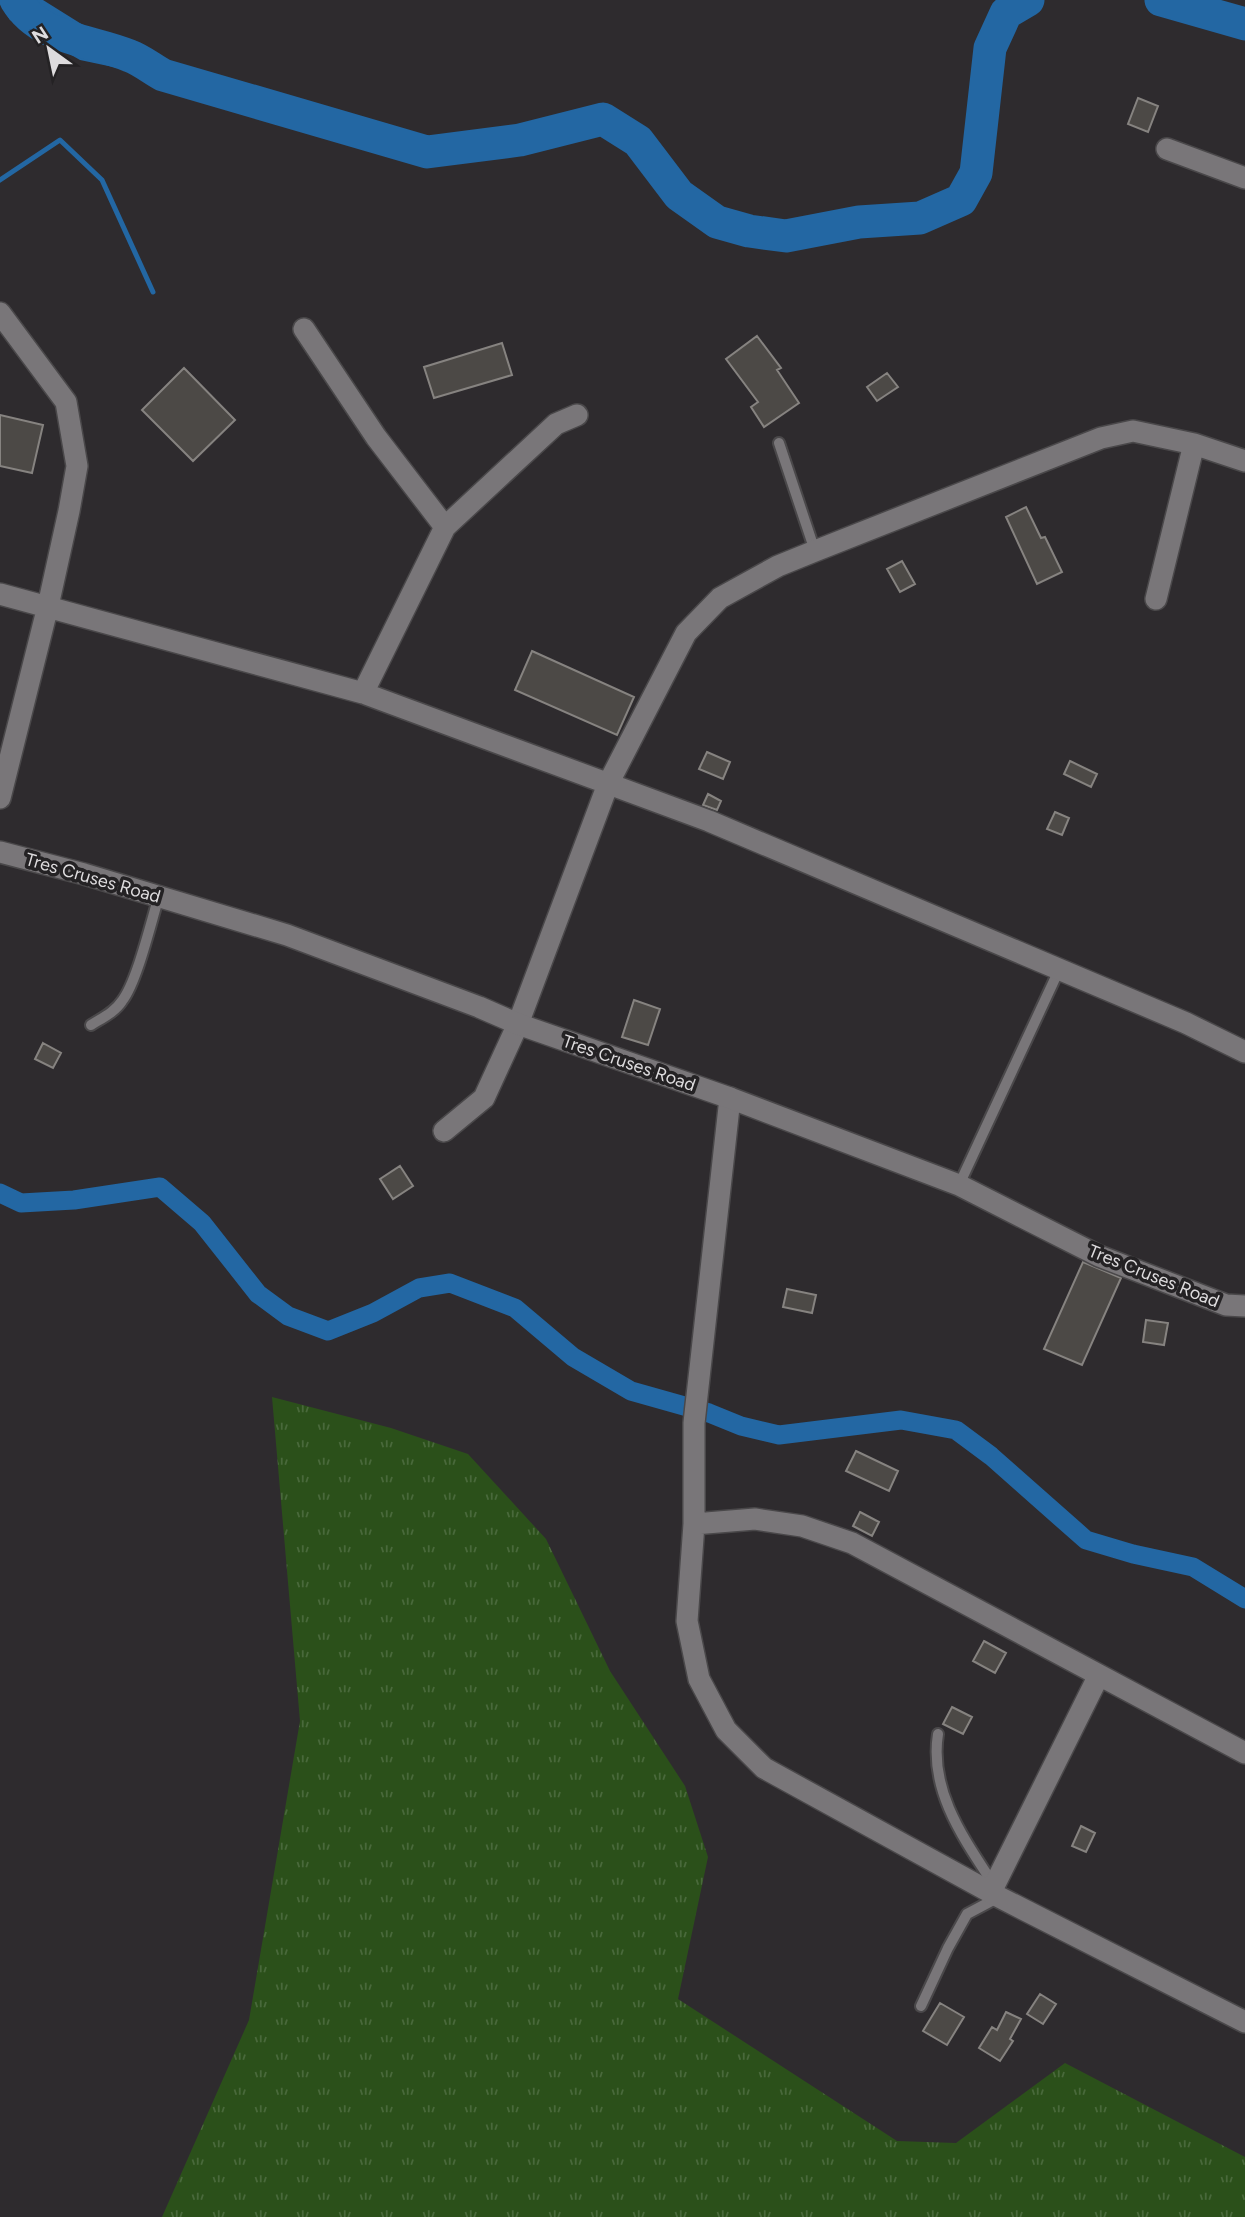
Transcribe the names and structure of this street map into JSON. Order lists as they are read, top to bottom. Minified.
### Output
{"streets":{"street":["Tres Cruses Road"]},"north":"top left"}
